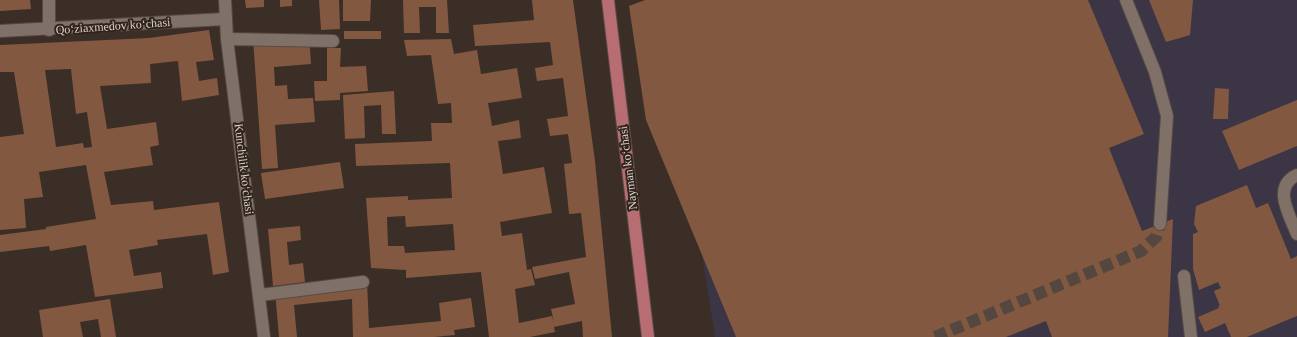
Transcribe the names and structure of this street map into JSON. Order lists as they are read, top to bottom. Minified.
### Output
{"streets":{"main road":["Nayman koʻchasi"],"street":["Qoʻziaxmedov koʻchasi","Kunchilik koʻchasi"]},"crossings":[["Qoʻziaxmedov koʻchasi","Kunchilik koʻchasi"]]}
